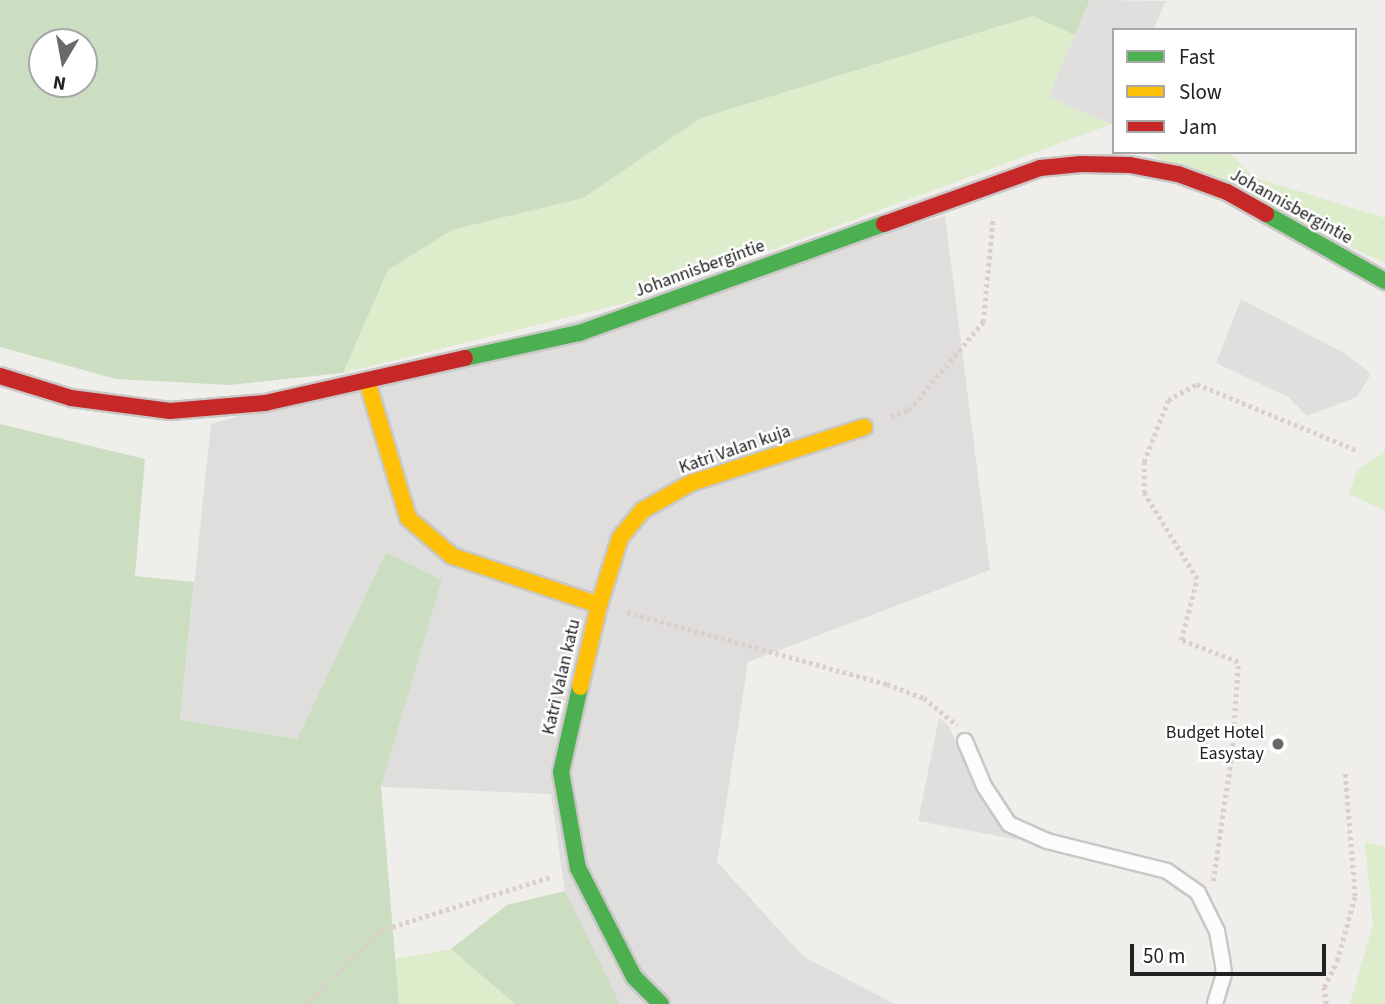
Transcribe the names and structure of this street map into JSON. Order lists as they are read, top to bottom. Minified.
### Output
{"streets":{"street":["Johannisbergintie","Katri Valan kuja","Katri Valan katu"]},"crossings":[["Johannisbergintie","Katri Valan katu"],["Katri Valan kuja","Katri Valan katu"]],"places":["Budget Hotel Easystay"],"legend":["Fast","Slow","Jam"],"scale_bar":"50 m","north":"bottom"}
